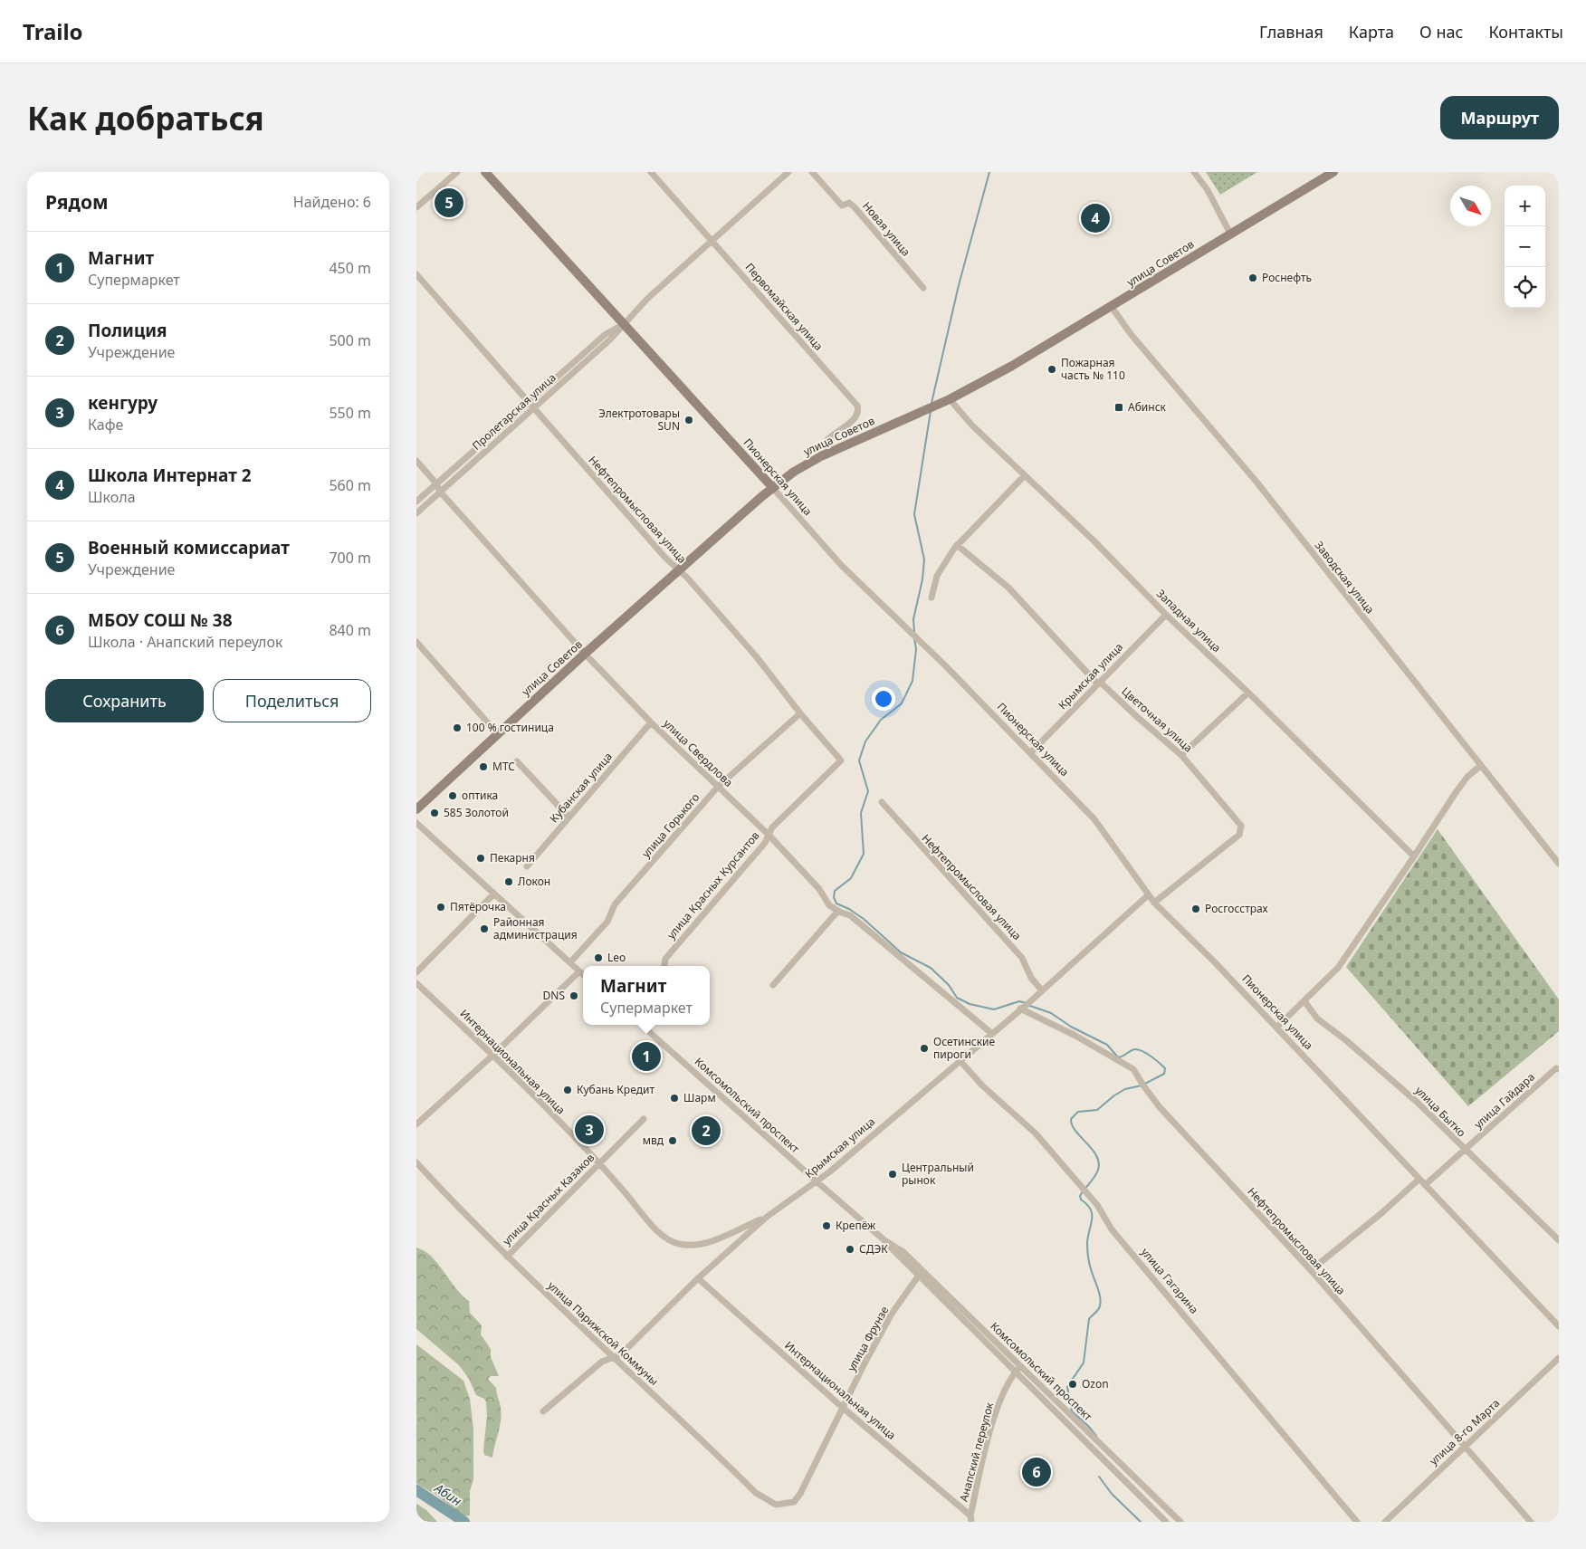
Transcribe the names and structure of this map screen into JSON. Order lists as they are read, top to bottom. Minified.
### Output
{"streets":{"main road":["улица Советов","Пионерская улица"],"street":["Новая улица","Первомайская улица","Пролетарская улица","Нефтепромысловая улица","Заводская улица","Западная улица","Крымская улица","Цветочная улица","улица Свердлова","Кубанская улица","улица Горького","улица Красных Курсантов","Интернациональная улица","улица Гайдара","Комсомольский проспект","улица Бытко","улица Красных Казаков","улица Гагарина","улица Парижской Коммуны","улица Фрунзе","улица 8-го Марта","Анапский переулок"]},"crossings":[["улица Советов","Первомайская улица"],["улица Советов","Пионерская улица"],["улица Советов","Нефтепромысловая улица"],["улица Советов","Заводская улица"],["улица Советов","Западная улица"],["улица Советов","улица Свердлова"],["Первомайская улица","Пролетарская улица"],["Пролетарская улица","Пионерская улица"],["Пролетарская улица","Нефтепромысловая улица"],["Пролетарская улица","улица Свердлова"],["Пионерская улица","Крымская улица"],["Пионерская улица","Цветочная улица"],["Пионерская улица","улица Гайдара"],["Нефтепромысловая улица","Крымская улица"],["Нефтепромысловая улица","улица Горького"],["Нефтепромысловая улица","улица Красных Курсантов"],["Нефтепромысловая улица","улица 8-го Марта"],["Западная улица","Крымская улица"],["Крымская улица","Цветочная улица"],["Крымская улица","улица Свердлова"],["Крымская улица","Интернациональная улица"],["Крымская улица","Комсомольский проспект"],["Крымская улица","улица Гагарина"],["Крымская улица","улица Парижской Коммуны"],["улица Свердлова","Кубанская улица"],["улица Свердлова","улица Горького"],["улица Свердлова","улица Красных Курсантов"],["Интернациональная улица","улица Красных Казаков"],["Интернациональная улица","улица Фрунзе"],["Интернациональная улица","Анапский переулок"],["улица Гайдара","улица Бытко"],["Комсомольский проспект","улица Фрунзе"],["Комсомольский проспект","Анапский переулок"],["улица Красных Казаков","улица Парижской Коммуны"],["улица Парижской Коммуны","улица Фрунзе"]],"water":["Абин"],"places":{"other":["Роснефть","Пожарная часть № 110","Электротовары SUN","100 % гостиница","МТС","оптика","585 Золотой","Пекарня","Локон","Пятёрочка","Росгосстрах","Районная администрация","Leo","DNS","Осетинские пироги","Кубань Кредит","Шарм","мвд","Центральный рынок","Крепёж","СДЭК","Ozon"],"transit":["Абинск"]},"north":"bottom right","page":{"header":"Trailo","nav":["Главная","Карта","О нас","Контакты"],"buttons":["Маршрут",["Сохранить","Поделиться"]],"title":"Как добраться","heading":["Рядом","Найдено: 6"],"map_buttons":["+","−"],"pins":["5","4","1","3","2","6"],"list":[{"mark":"1","name":"Магнит","note":"Супермаркет","value":"450 m"},{"mark":"2","name":"Полиция","note":"Учреждение","value":"500 m"},{"mark":"3","name":"кенгуру","note":"Кафе","value":"550 m"},{"mark":"4","name":"Школа Интернат 2","note":"Школа","value":"560 m"},{"mark":"5","name":"Военный комиссариат","note":"Учреждение","value":"700 m"},{"mark":"6","name":"МБОУ СОШ № 38","note":"Школа · Анапский переулок","value":"840 m"}],"popup":["Магнит","Супермаркет"]}}
